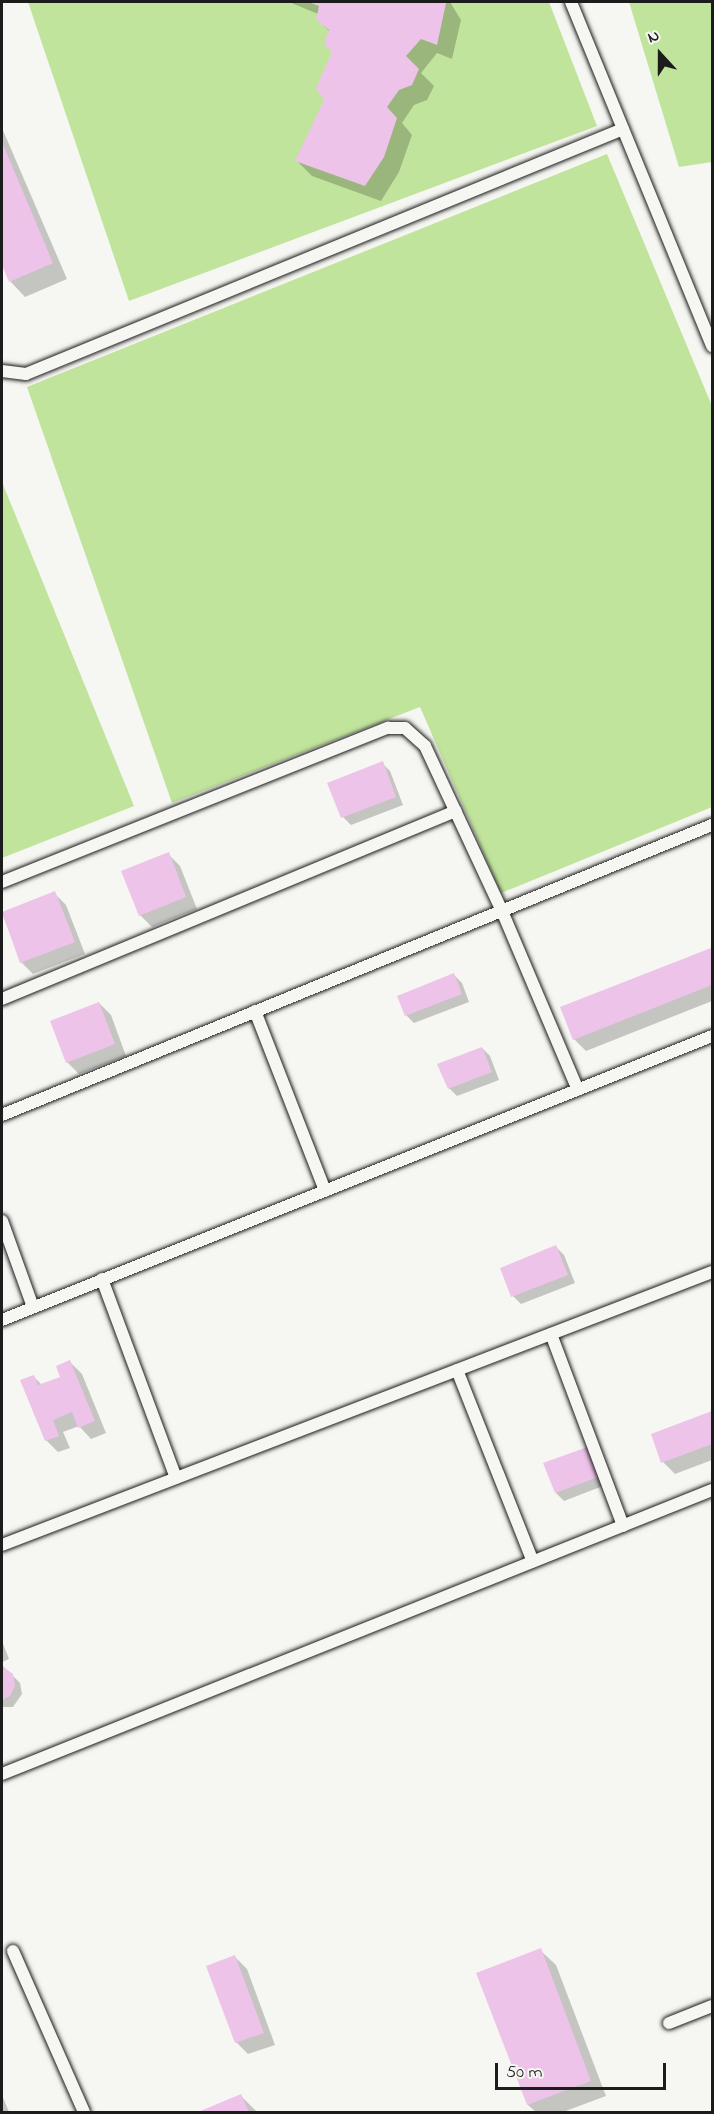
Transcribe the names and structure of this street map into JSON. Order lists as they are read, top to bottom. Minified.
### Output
{"scale_bar":"50 m","north":"top"}
